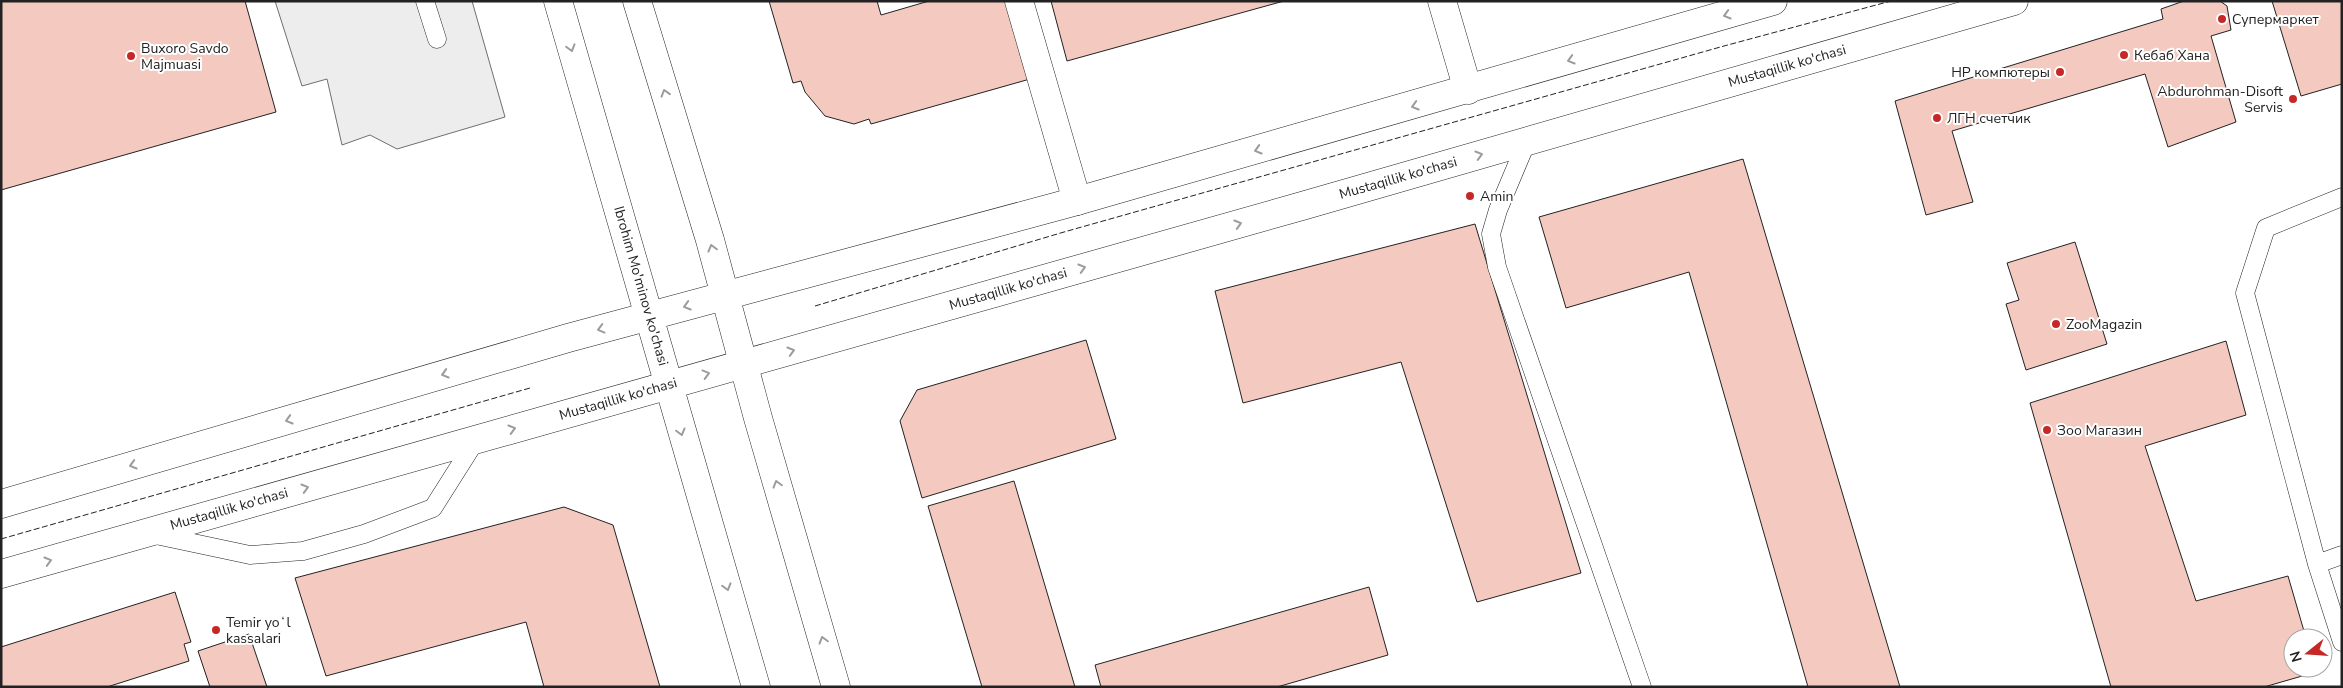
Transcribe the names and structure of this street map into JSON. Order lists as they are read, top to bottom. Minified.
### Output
{"streets":{"main road":["Mustaqillik ko'chasi","Ibrohim Mo'minov ko'chasi"]},"crossings":[["Mustaqillik ko'chasi","Ibrohim Mo'minov ko'chasi"]],"places":["Супермаркет","Кебаб Хана","Buxoro Savdo Majmuasi","HP компютеры","Abdurohman-Disoft Servis","ЛГН счетчик","Amin","ZooMagazin","Зоо Магазин","Temir yoʻl kassalari"],"north":"left"}
